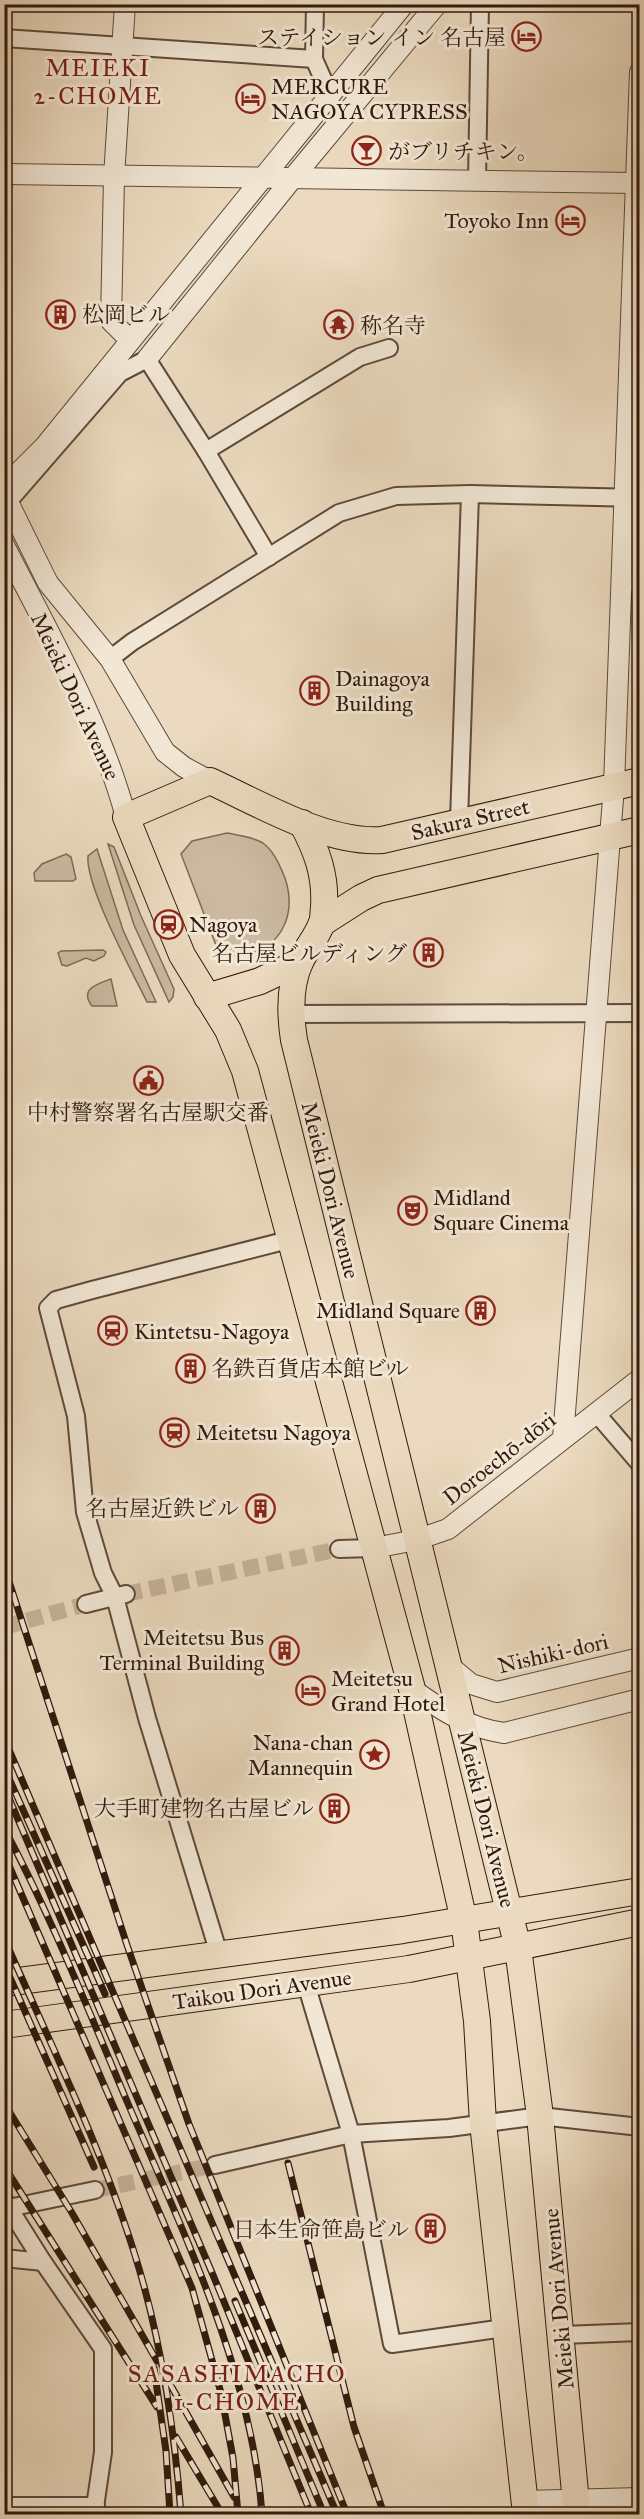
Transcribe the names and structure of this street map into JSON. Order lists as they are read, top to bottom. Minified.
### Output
{"streets":{"main road":["Meieki Dori Avenue","Sakura Street","Taikou Dori Avenue"],"street":["Doroechō-dōri","Nishiki-dori"]},"crossings":[["Meieki Dori Avenue","Sakura Street"],["Meieki Dori Avenue","Doroechō-dōri"],["Meieki Dori Avenue","Nishiki-dori"],["Meieki Dori Avenue","Taikou Dori Avenue"]],"districts":["MEIEKI 2-CHOME","SASASHIMACHO 1-CHOME"],"places":{"hotel":["ステイション イン 名古屋","MERCURE NAGOYA CYPRESS","Toyoko Inn","Meitetsu Grand Hotel"],"bar":["がブリチキン。"],"building":["松岡ビル","Dainagoya Building","名古屋ビルディング","Midland Square","名鉄百貨店本館ビル","名古屋近鉄ビル","Meitetsu Bus Terminal Building","大手町建物名古屋ビル","日本生命笹島ビル"],"temple":["称名寺"],"station":["Nagoya","Kintetsu-Nagoya","Meitetsu Nagoya"],"public building":["中村警察署名古屋駅交番"],"theatre":["Midland Square Cinema"],"place":["Nana-chan Mannequin"]}}
